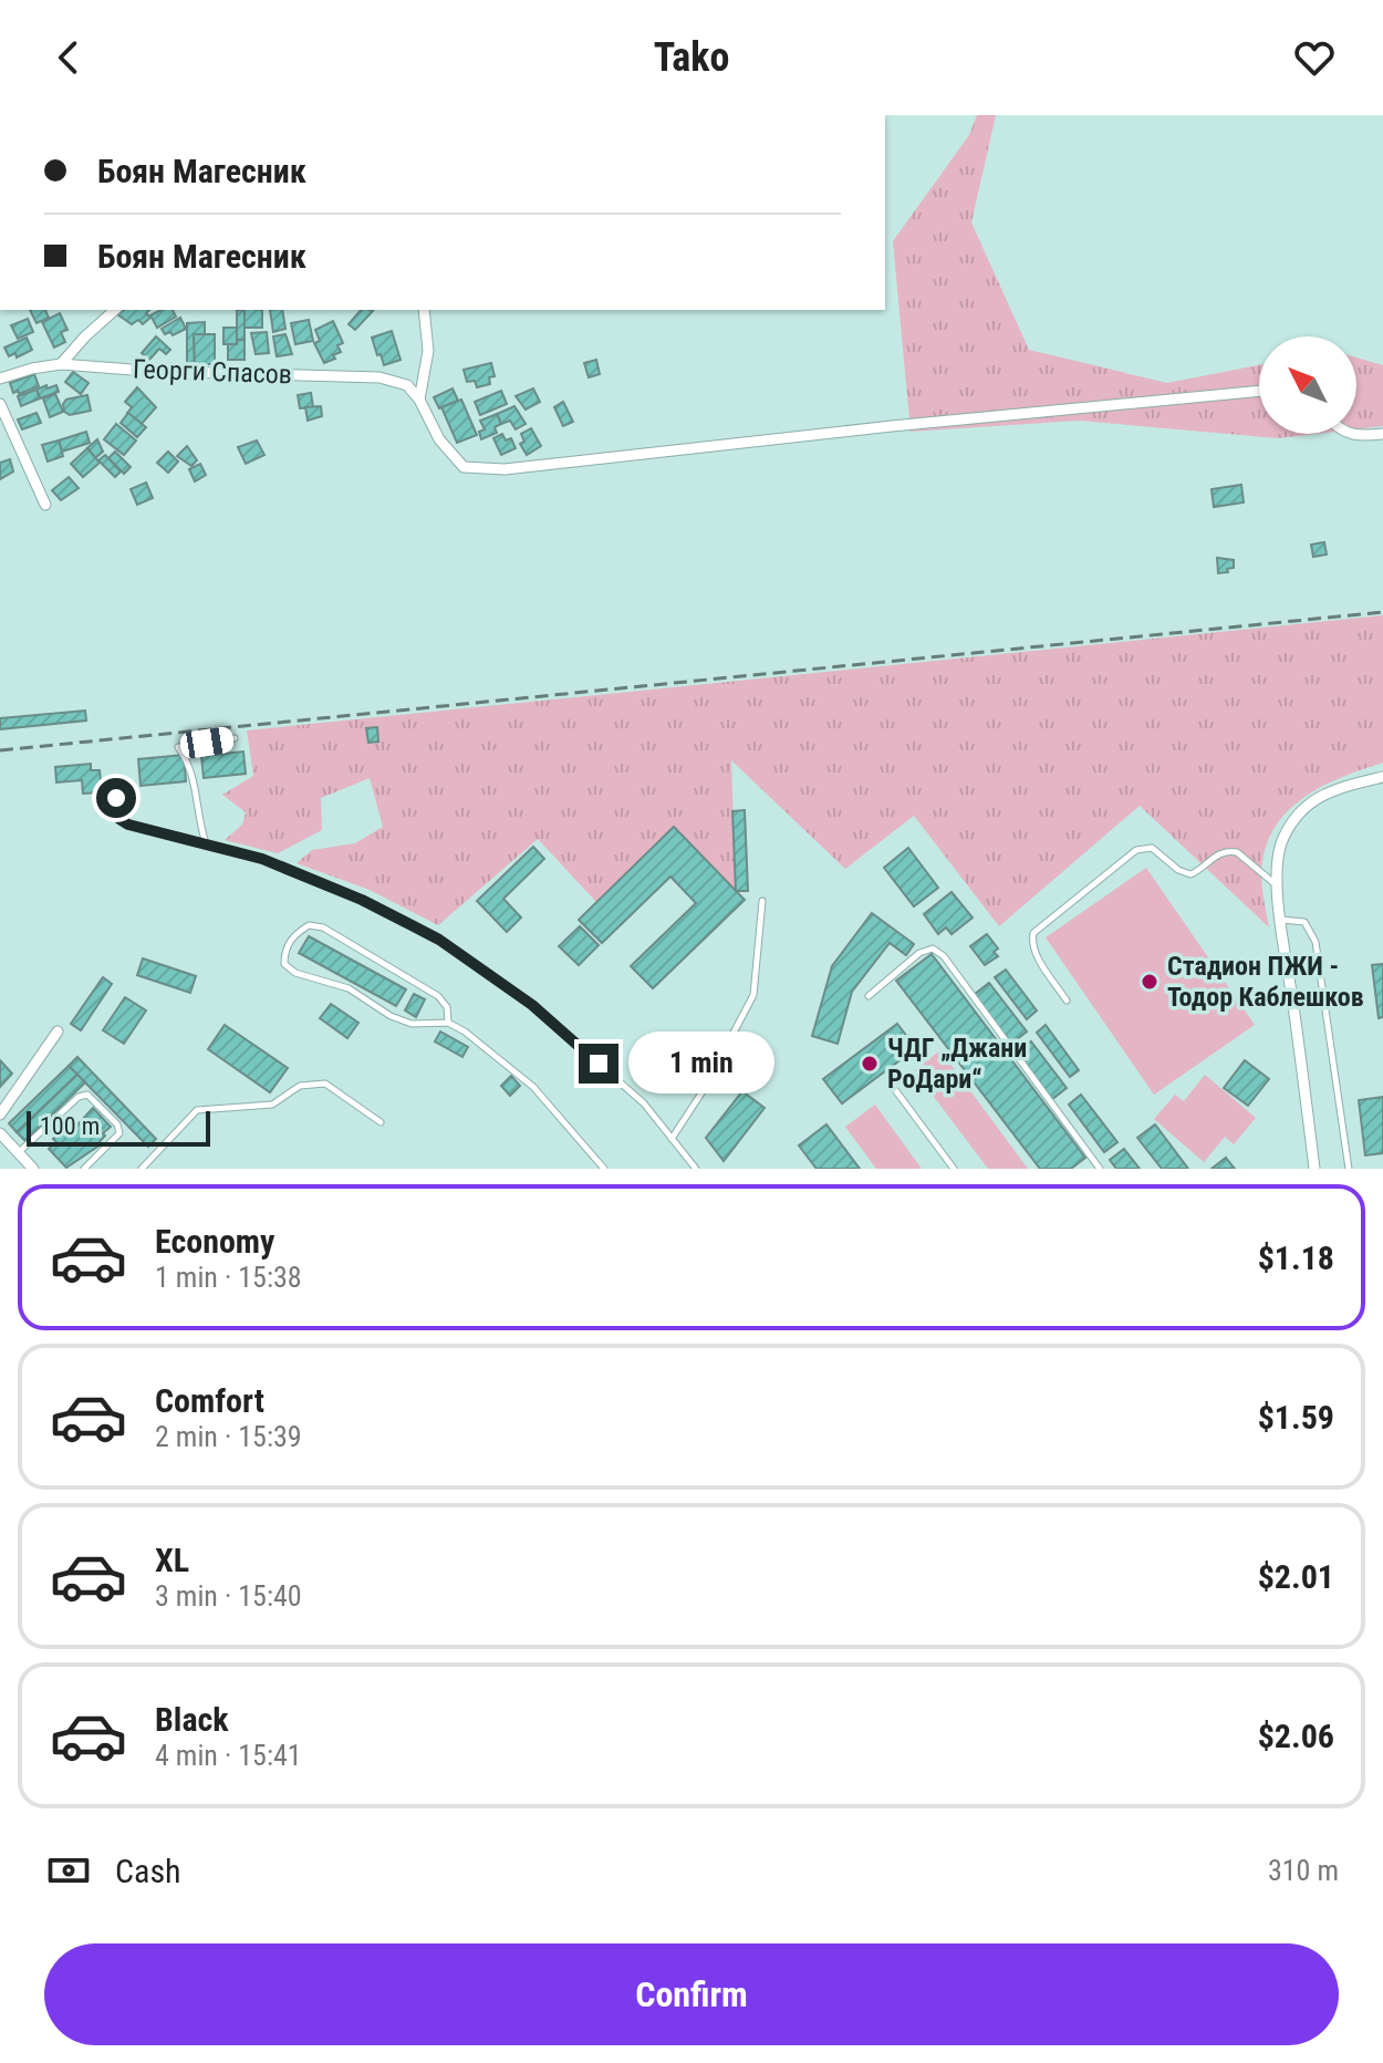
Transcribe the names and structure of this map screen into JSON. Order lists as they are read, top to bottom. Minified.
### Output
{"streets":{"street":["Георги Спасов"]},"places":["Стадион ПЖИ - Тодор Каблешков","ЧДГ „Джани РоДари“"],"scale_bar":"100 m","north":"top left","page":{"header":"Tako","banner":["Боян Магесник","Боян Магесник"],"bubble":"1 min","scale":"100 m","list":[{"name":"Economy","note":"1 min · 15:38","value":"$1.18"},{"name":"Comfort","note":"2 min · 15:39","value":"$1.59"},{"name":"XL","note":"3 min · 15:40","value":"$2.01"},{"name":"Black","note":"4 min · 15:41","value":"$2.06"}],"pay":["Cash","310 m"],"buttons":"Confirm"}}
